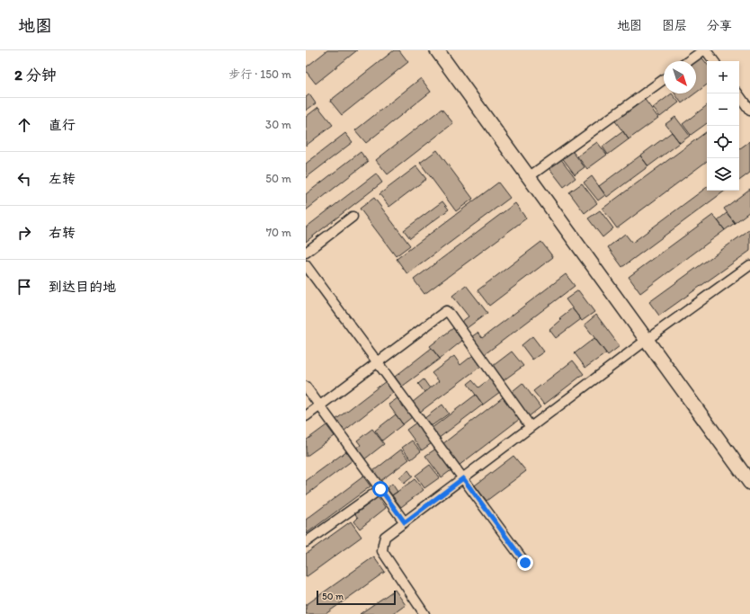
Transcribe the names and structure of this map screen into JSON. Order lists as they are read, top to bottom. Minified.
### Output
{"scale_bar":"50 m","north":"bottom right","page":{"header":"地图","nav":["地图","图层","分享"],"heading":["2 分钟","步行 · 150 m"],"map_buttons":["+","−"],"list":[["直行","30 m"],["左转","50 m"],["右转","70 m"],"到达目的地"],"scale":"50 m"}}
